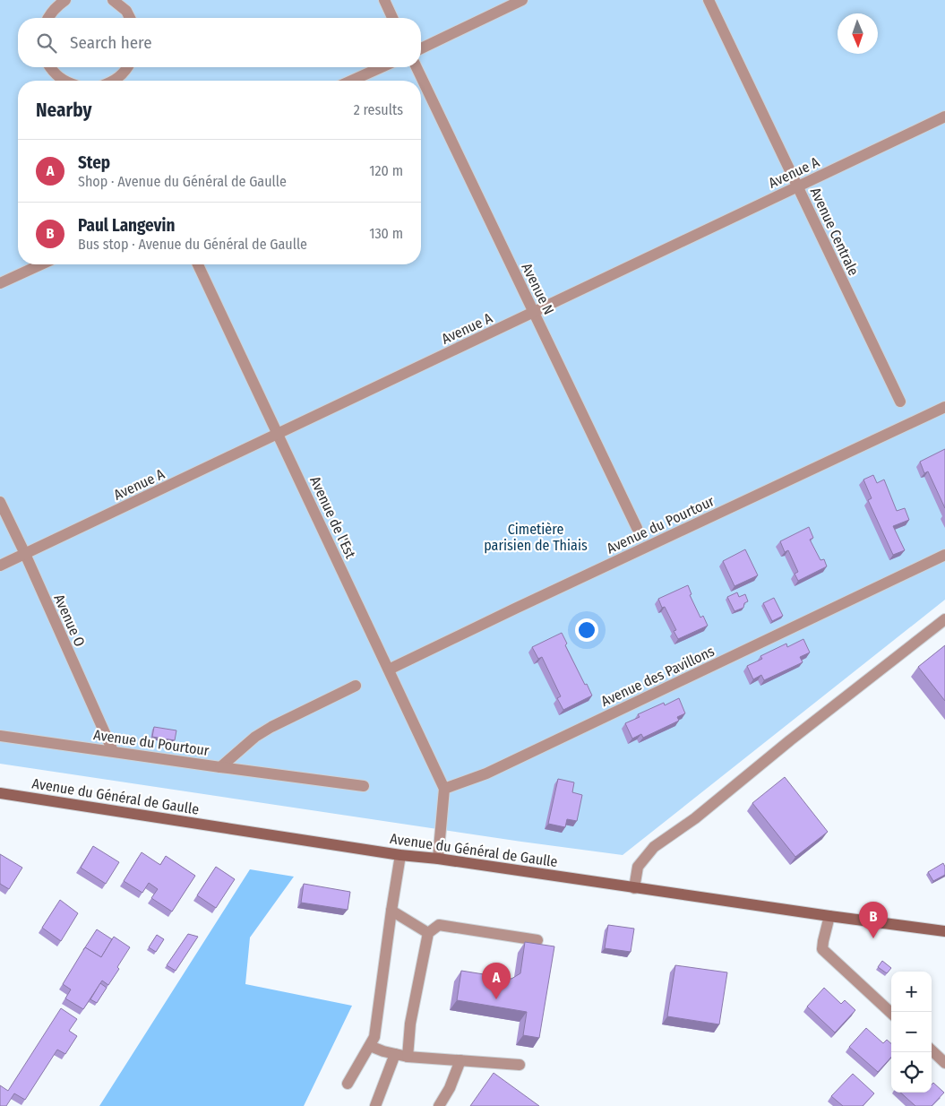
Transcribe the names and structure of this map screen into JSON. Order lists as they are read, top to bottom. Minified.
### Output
{"streets":{"main road":["Avenue du Général de Gaulle"],"street":["Avenue A","Avenue Centrale","Avenue N","Avenue de l'Est","Avenue du Pourtour","Avenue O","Avenue des Pavillons"]},"crossings":[["Avenue A","Avenue Centrale"],["Avenue A","Avenue N"],["Avenue A","Avenue de l'Est"],["Avenue A","Avenue O"],["Avenue de l'Est","Avenue du Pourtour"],["Avenue de l'Est","Avenue des Pavillons"],["Avenue du Pourtour","Avenue O"]],"parks":["Cimetière parisien de Thiais"],"north":"bottom","page":{"search":"Search here","heading":["Nearby","2 results"],"list":[{"mark":"A","name":"Step","note":"Shop · Avenue du Général de Gaulle","value":"120 m"},{"mark":"B","name":"Paul Langevin","note":"Bus stop · Avenue du Général de Gaulle","value":"130 m"}],"pins":["B","A"],"map_buttons":["+","−"]}}
